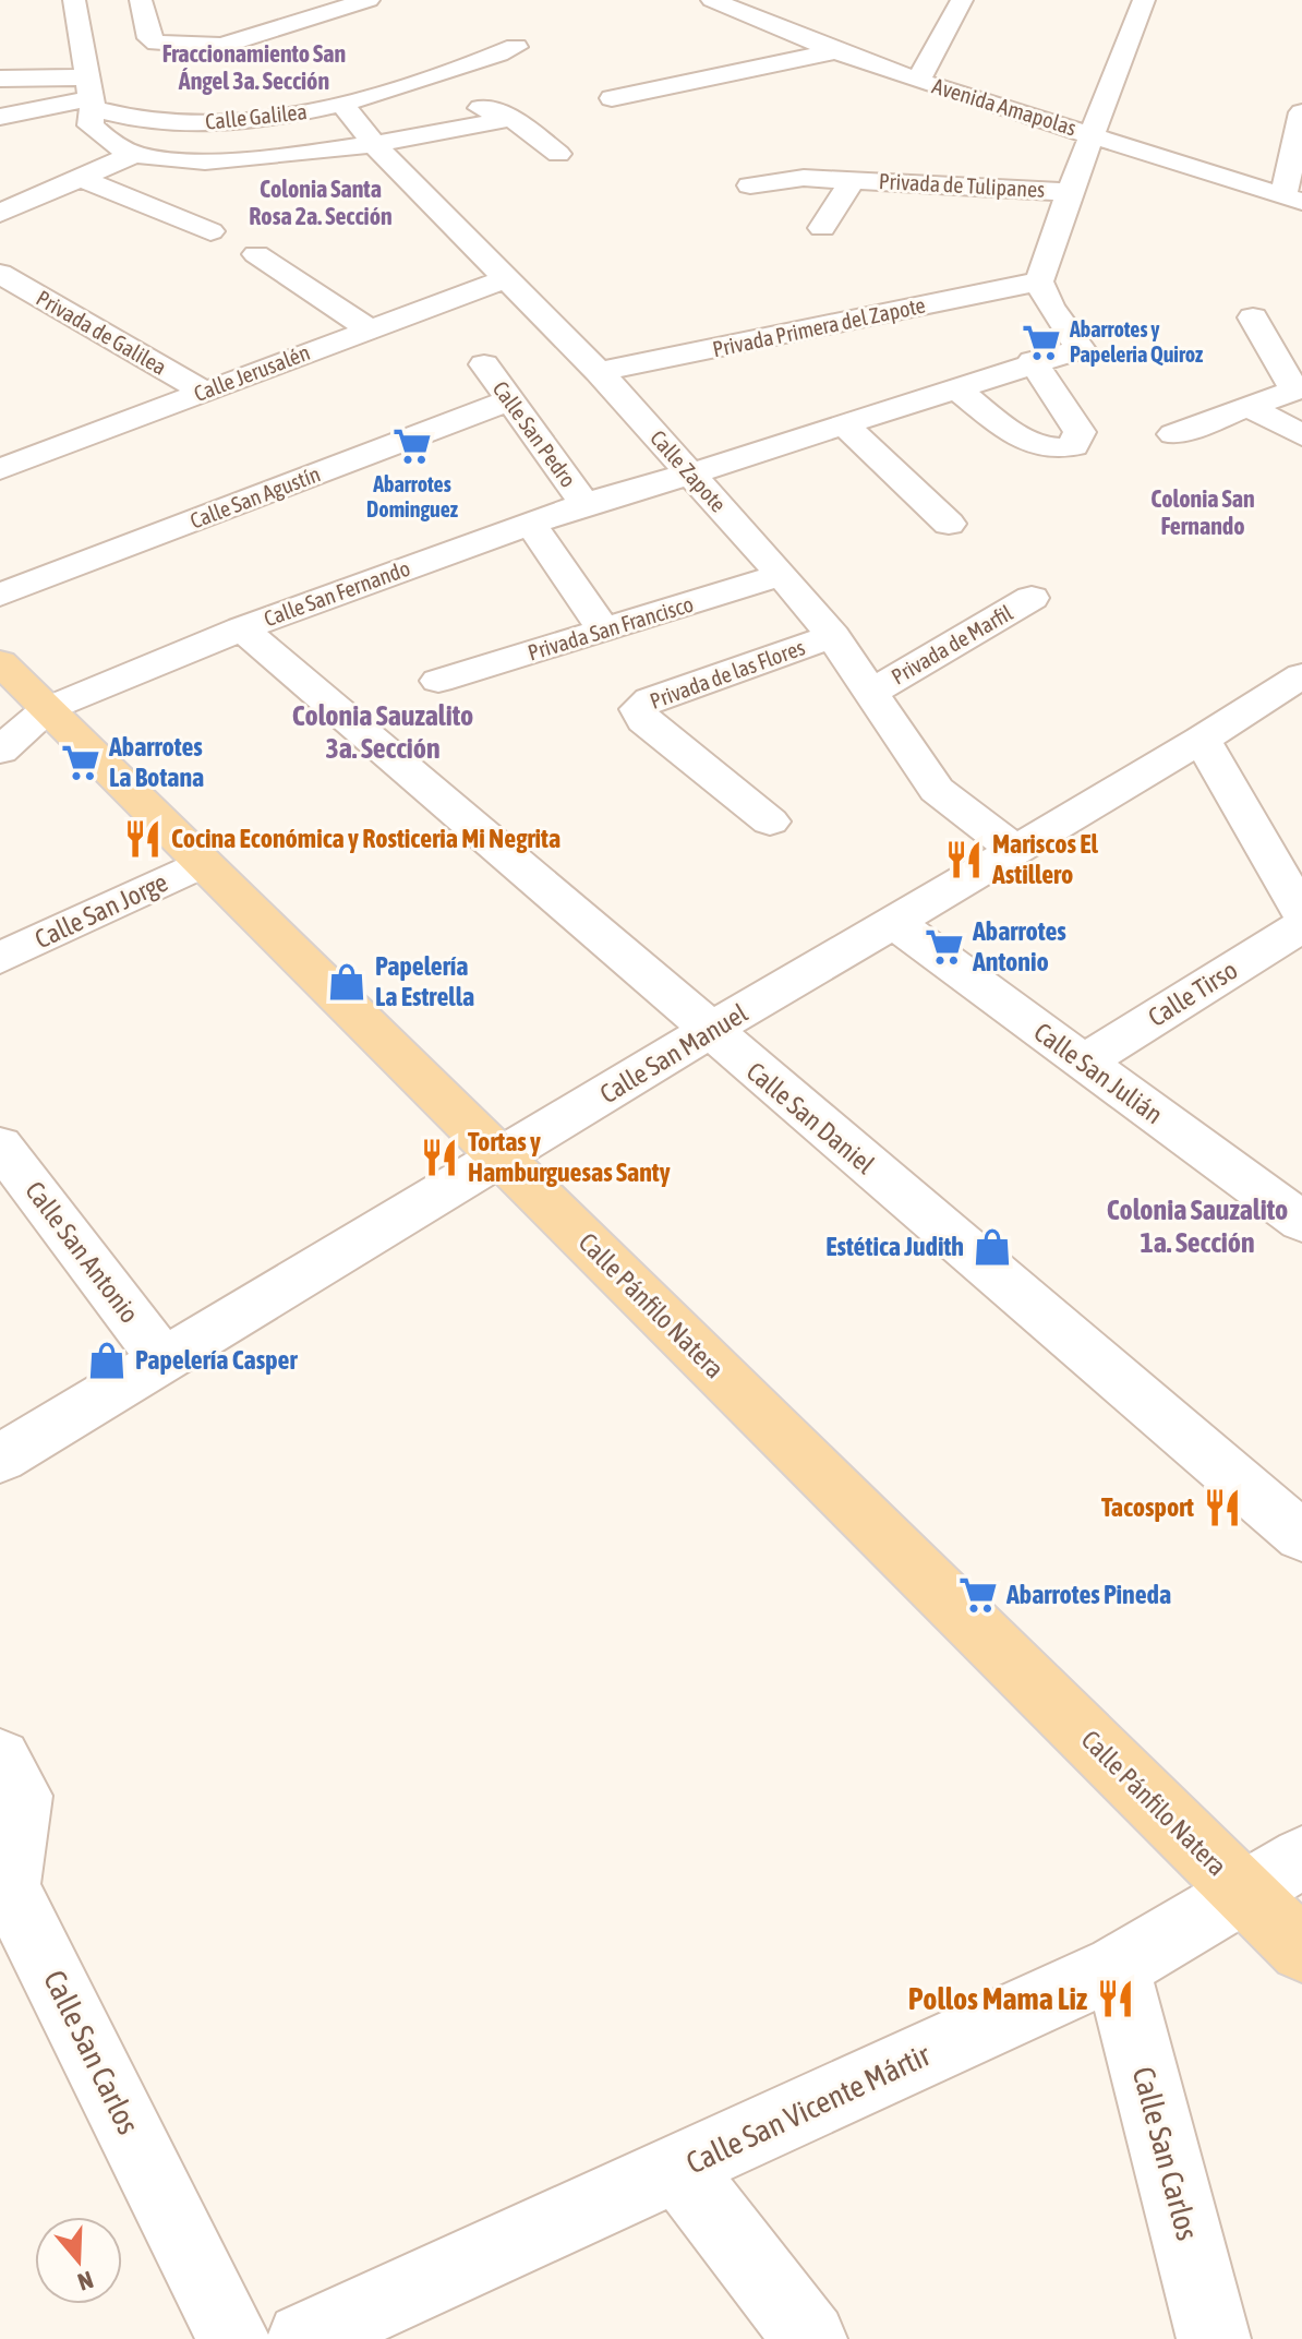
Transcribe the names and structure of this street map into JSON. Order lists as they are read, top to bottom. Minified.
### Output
{"streets":{"main road":["Calle Pánfilo Natera"],"street":["Avenida Amapolas","Calle Galilea","Privada de Tulipanes","Privada Primera del Zapote","Privada de Galilea","Calle Jerusalén","Calle San Pedro","Calle Zapote","Calle San Agustín","Calle San Fernando","Privada San Francisco","Privada de Marfil","Privada de las Flores","Calle San Jorge","Calle Tirso","Calle San Manuel","Calle San Julián","Calle San Daniel","Calle San Antonio","Calle San Carlos","Calle San Vicente Mártir"]},"crossings":[["Calle Galilea","Calle Zapote"],["Privada Primera del Zapote","Calle Zapote"],["Privada Primera del Zapote","Calle San Fernando"],["Privada de Galilea","Calle Jerusalén"],["Calle Jerusalén","Calle Zapote"],["Calle San Pedro","Calle San Agustín"],["Calle San Pedro","Calle San Fernando"],["Calle Zapote","Calle San Fernando"],["Calle Zapote","Privada San Francisco"],["Calle Zapote","Privada de Marfil"],["Calle Zapote","Privada de las Flores"],["Calle Zapote","Calle San Manuel"],["Calle San Fernando","Calle San Daniel"],["Calle San Fernando","Calle Pánfilo Natera"],["Calle San Jorge","Calle Pánfilo Natera"],["Calle Tirso","Calle San Julián"],["Calle San Manuel","Calle San Julián"],["Calle San Manuel","Calle San Daniel"],["Calle San Manuel","Calle San Antonio"],["Calle San Manuel","Calle Pánfilo Natera"],["Calle Pánfilo Natera","Calle San Vicente Mártir"],["Calle San Carlos","Calle San Vicente Mártir"]],"districts":["Fraccionamiento San Ángel 3a. Sección","Colonia Santa Rosa 2a. Sección","Colonia San Fernando","Colonia Sauzalito 3a. Sección","Colonia Sauzalito 1a. Sección"],"places":{"supermarket":["Abarrotes y Papeleria Quiroz","Abarrotes Dominguez","Abarrotes La Botana","Abarrotes Antonio","Abarrotes Pineda"],"restaurant":["Cocina Económica y Rosticeria Mi Negrita","Mariscos El Astillero","Tortas y Hamburguesas Santy","Tacosport","Pollos Mama Liz"],"shop":["Papelería La Estrella","Estética Judith","Papelería Casper"]},"north":"bottom"}
